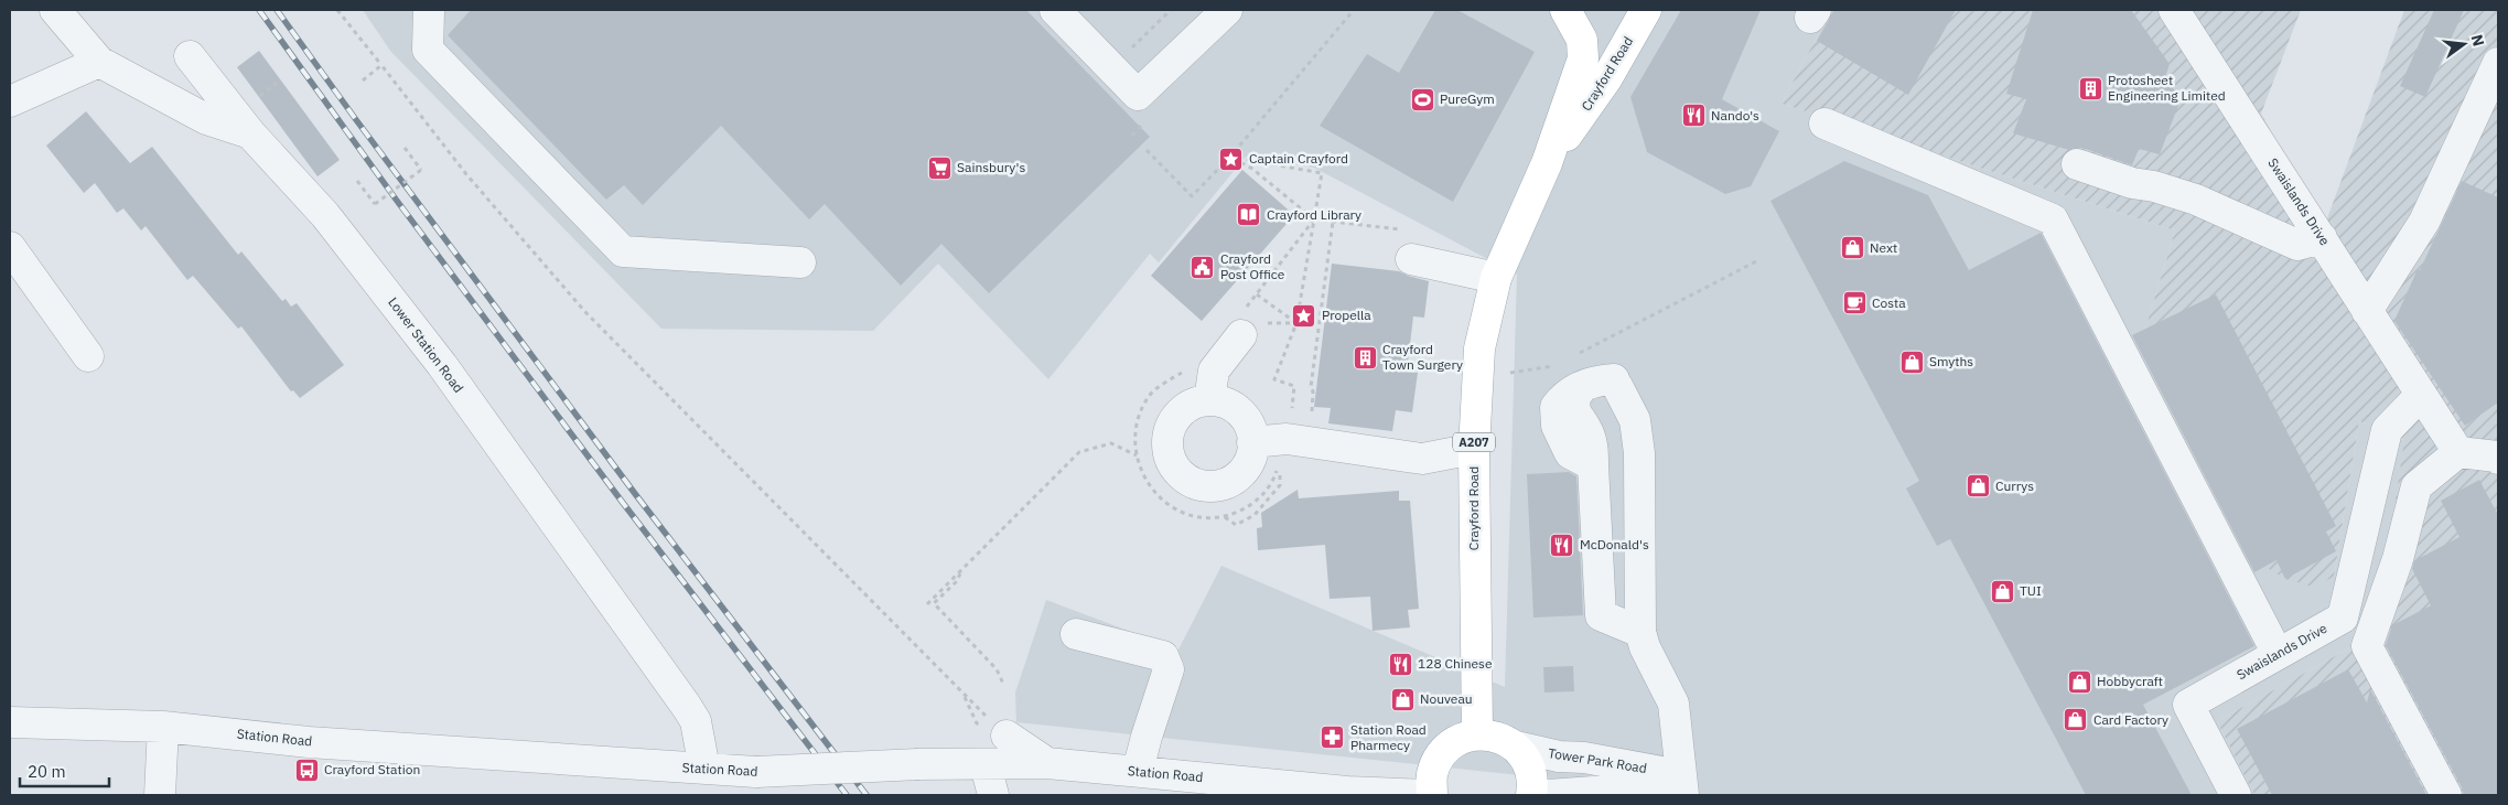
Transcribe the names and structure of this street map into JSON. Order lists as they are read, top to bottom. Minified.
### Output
{"streets":{"main road":["Crayford Road","A207"],"street":["Swaislands Drive","Lower Station Road","Station Road","Tower Park Road"]},"crossings":[["Lower Station Road","Station Road"]],"places":{"building":["Protosheet Engineering Limited","Crayford Town Surgery"],"sports":["PureGym"],"restaurant":["Nando's","McDonald's","128 Chinese"],"place":["Captain Crayford","Propella"],"supermarket":["Sainsbury's"],"library":["Crayford Library"],"shop":["Next","Smyths","Currys","TUI","Hobbycraft","Nouveau","Card Factory"],"public building":["Crayford Post Office"],"cafe":["Costa"],"pharmacy":["Station Road Pharmecy"],"bus stop":["Crayford Station"]},"scale_bar":"20 m","north":"right"}
